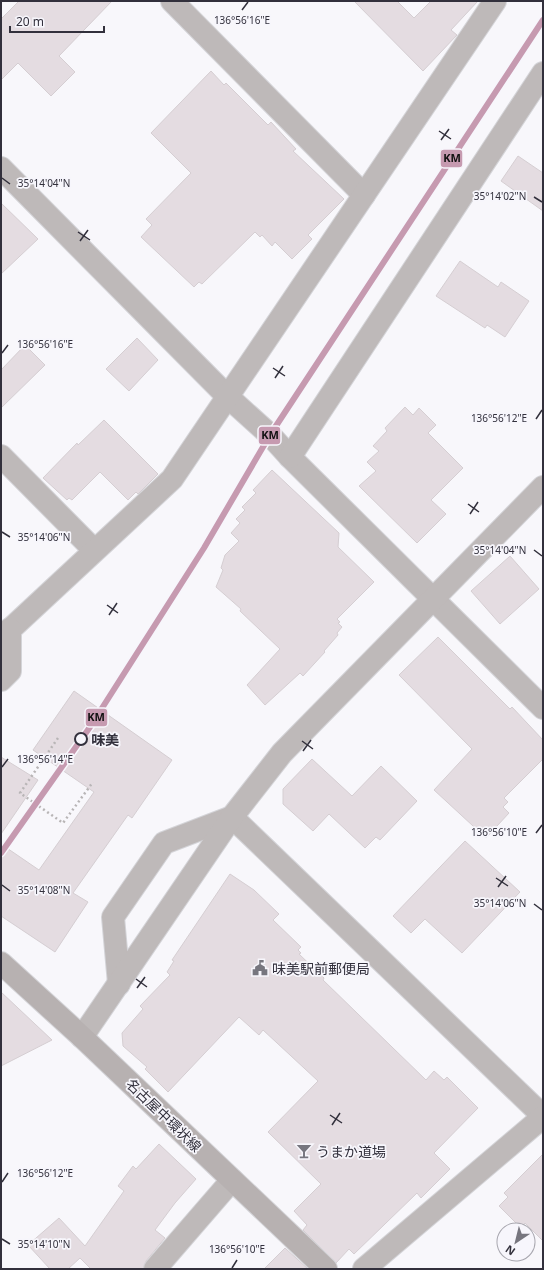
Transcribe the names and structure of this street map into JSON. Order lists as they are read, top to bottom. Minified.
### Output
{"streets":{"main road":["名古屋中環状線"]},"places":{"other":["味美"],"public building":["味美駅前郵便局"],"bar":["うまか道場"]},"lines":["transit line KM"],"scale_bar":"20 m","north":"bottom left","coordinates":["136°56'16\"E","35°14'04\"N","35°14'02\"N","136°56'12\"E","35°14'06\"N","136°56'14\"E","136°56'10\"E","35°14'08\"N","35°14'10\"N"]}
